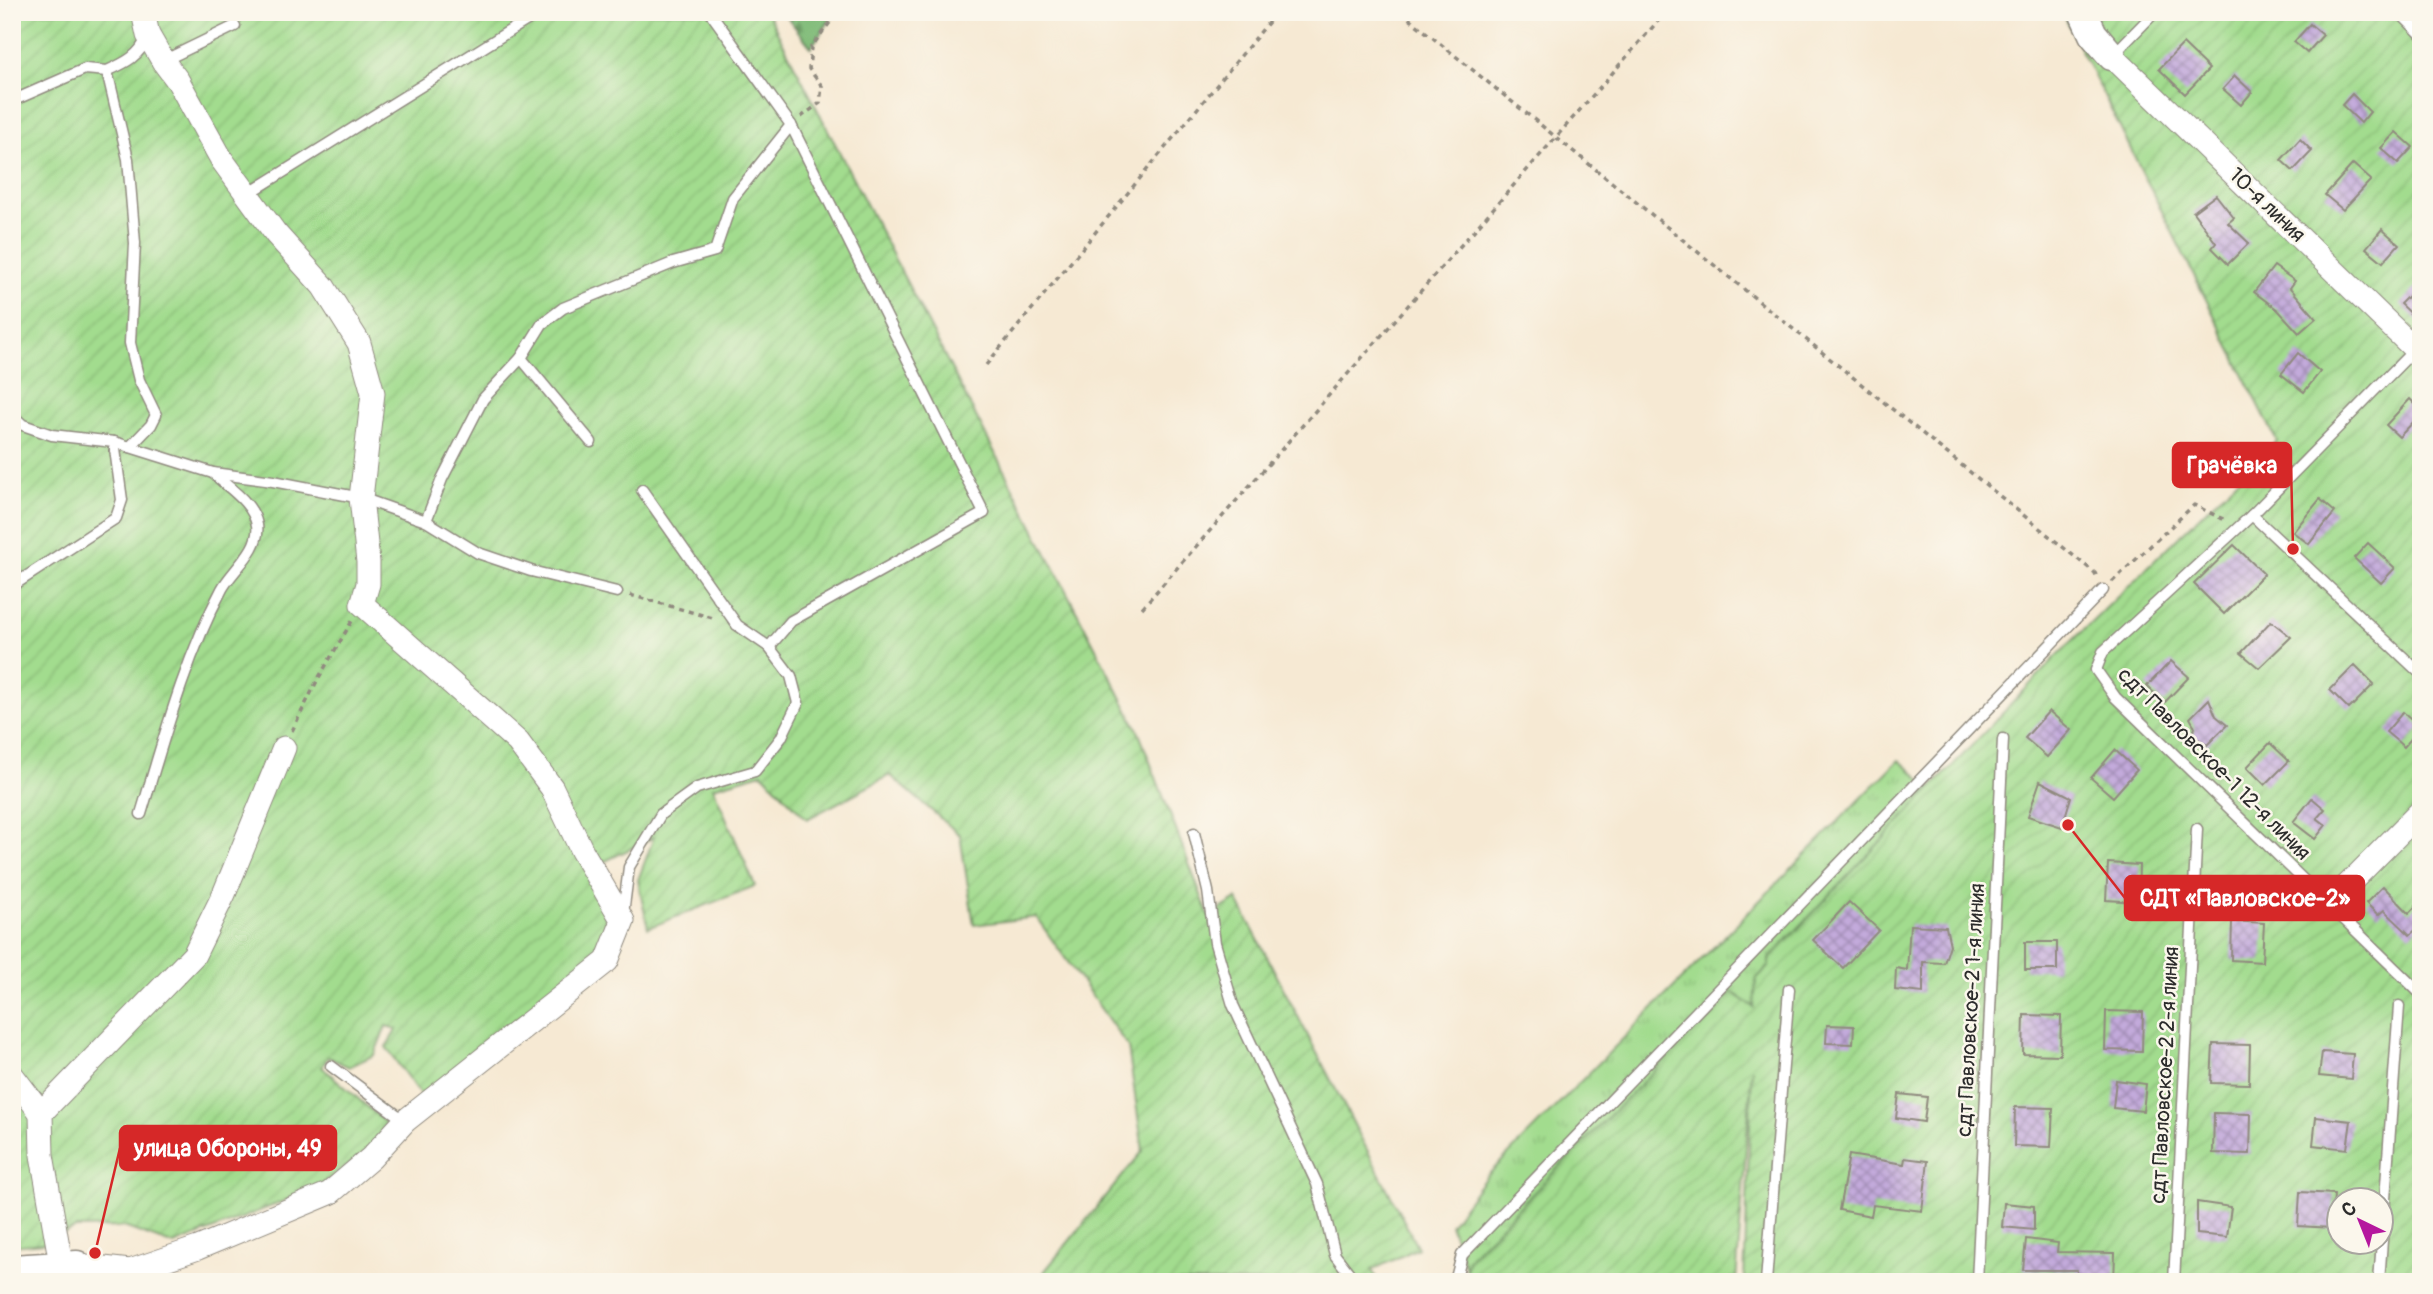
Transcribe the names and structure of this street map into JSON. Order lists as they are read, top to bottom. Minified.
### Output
{"streets":{"street":["10-я линия"],"lane":["сдт Павловское-1 12-я линия","сдт Павловское-2 1-я линия","сдт Павловское-2 2-я линия"]},"crossings":[["10-я линия","сдт Павловское-1 12-я линия"]],"places":["Грачёвка","СДТ «Павловское-2»","улица Обороны, 49"],"north":"top left"}
